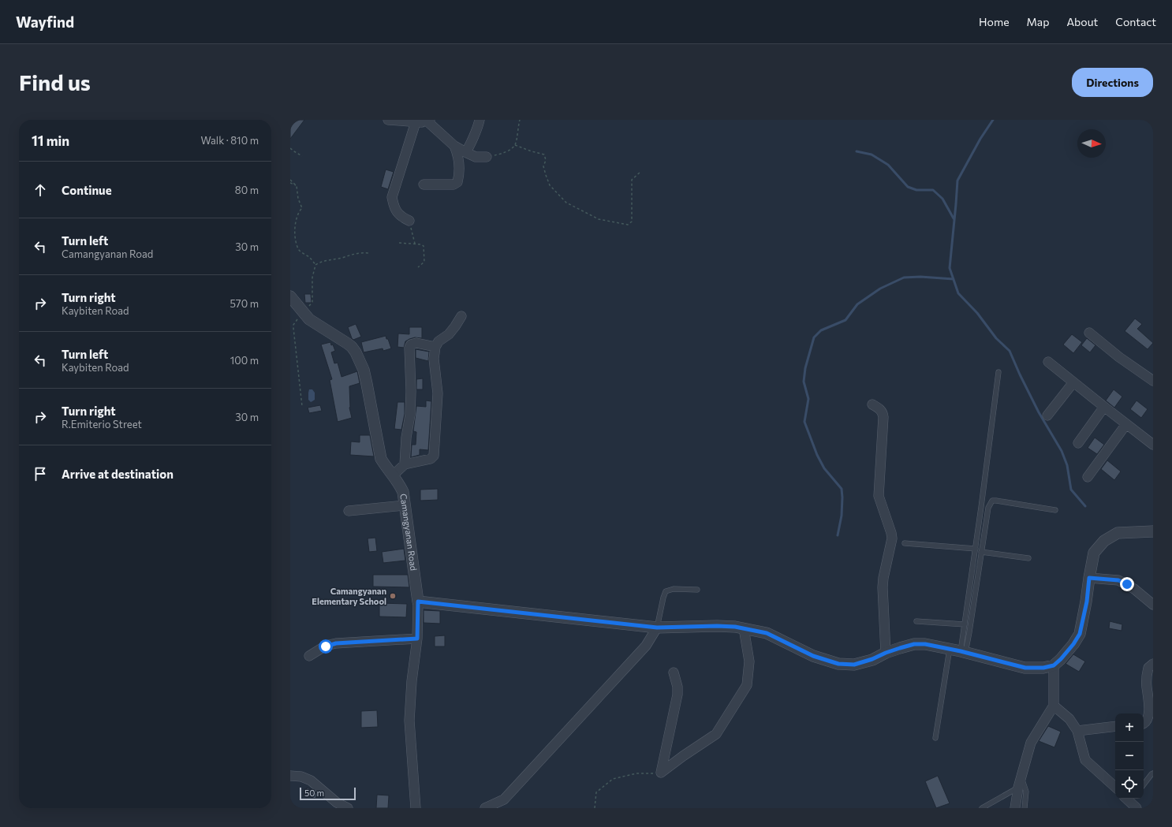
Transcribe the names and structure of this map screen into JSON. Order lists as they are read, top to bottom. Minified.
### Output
{"streets":{"street":["Camangyanan Road"]},"places":["Camangyanan Elementary School"],"scale_bar":"50 m","north":"right","page":{"header":"Wayfind","nav":["Home","Map","About","Contact"],"buttons":"Directions","title":"Find us","heading":["11 min","Walk · 810 m"],"list":[["Continue","80 m"],["Turn left","Camangyanan Road","30 m"],["Turn right","Kaybiten Road","570 m"],["Turn left","Kaybiten Road","100 m"],["Turn right","R.Emiterio Street","30 m"],"Arrive at destination"],"map_buttons":["+","−"],"scale":"50 m"}}
